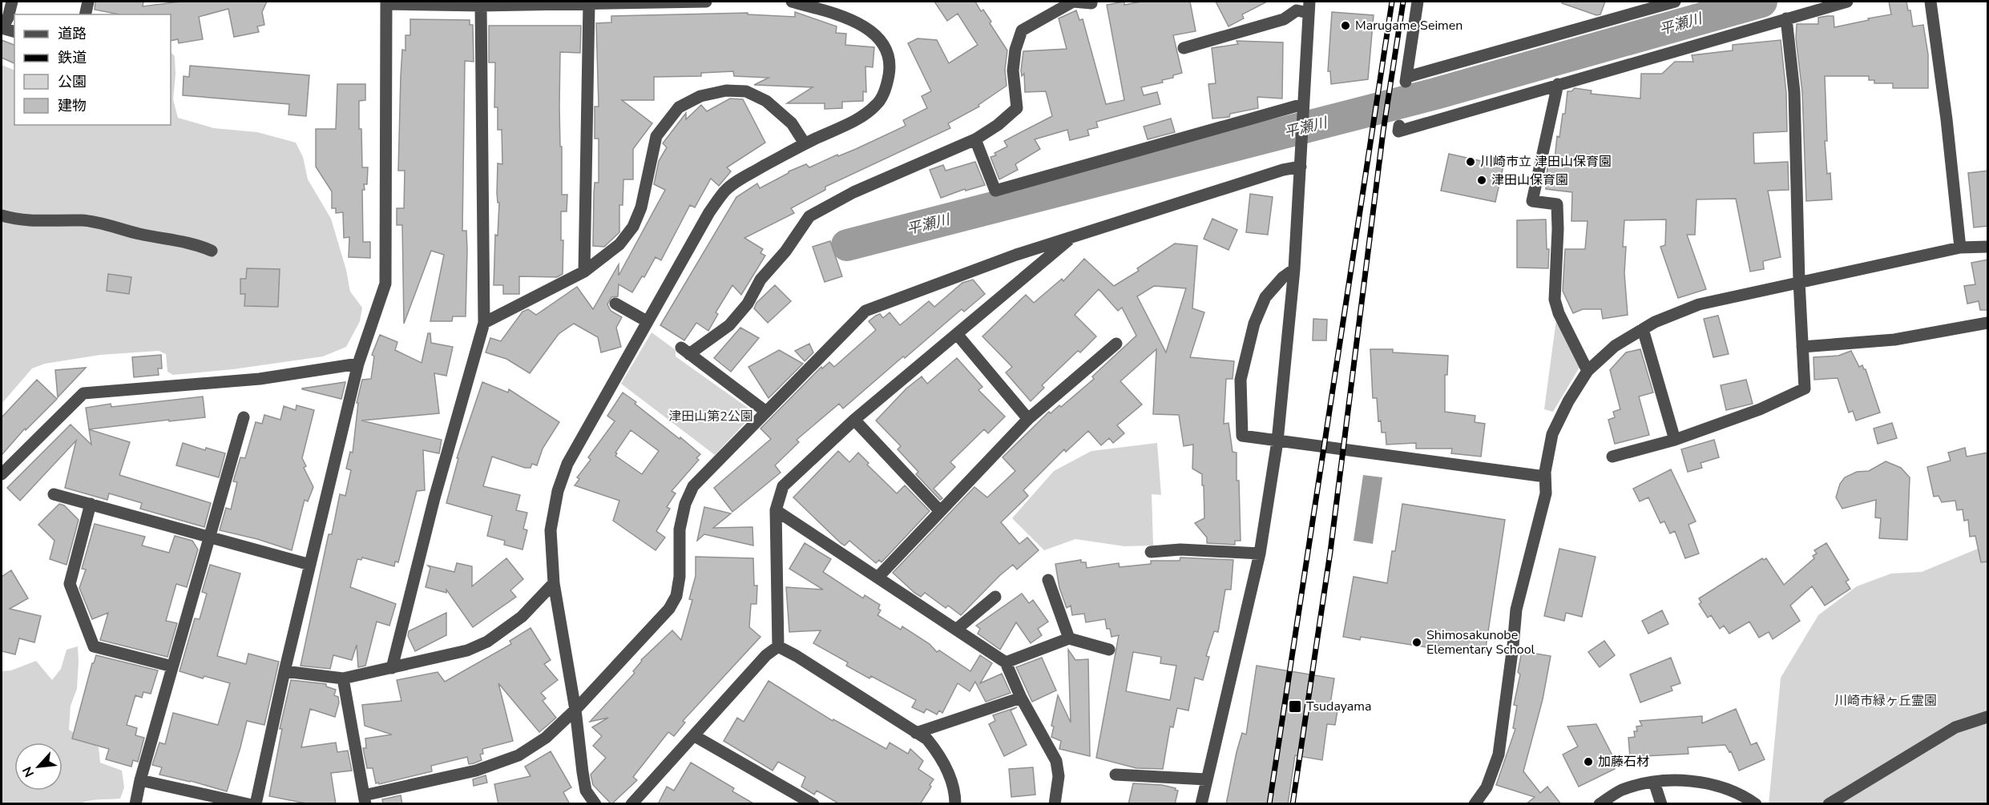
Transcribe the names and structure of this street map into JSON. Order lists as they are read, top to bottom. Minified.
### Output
{"water":["平瀬川"],"parks":["津田山第2公園","川崎市緑ヶ丘霊園"],"places":{"other":["Marugame Seimen","川崎市立 津田山保育園","津田山保育園","Shimosakunobe Elementary School","加藤石材"],"transit":["Tsudayama"]},"legend":["道路","鉄道","公園","建物"],"north":"bottom left"}
